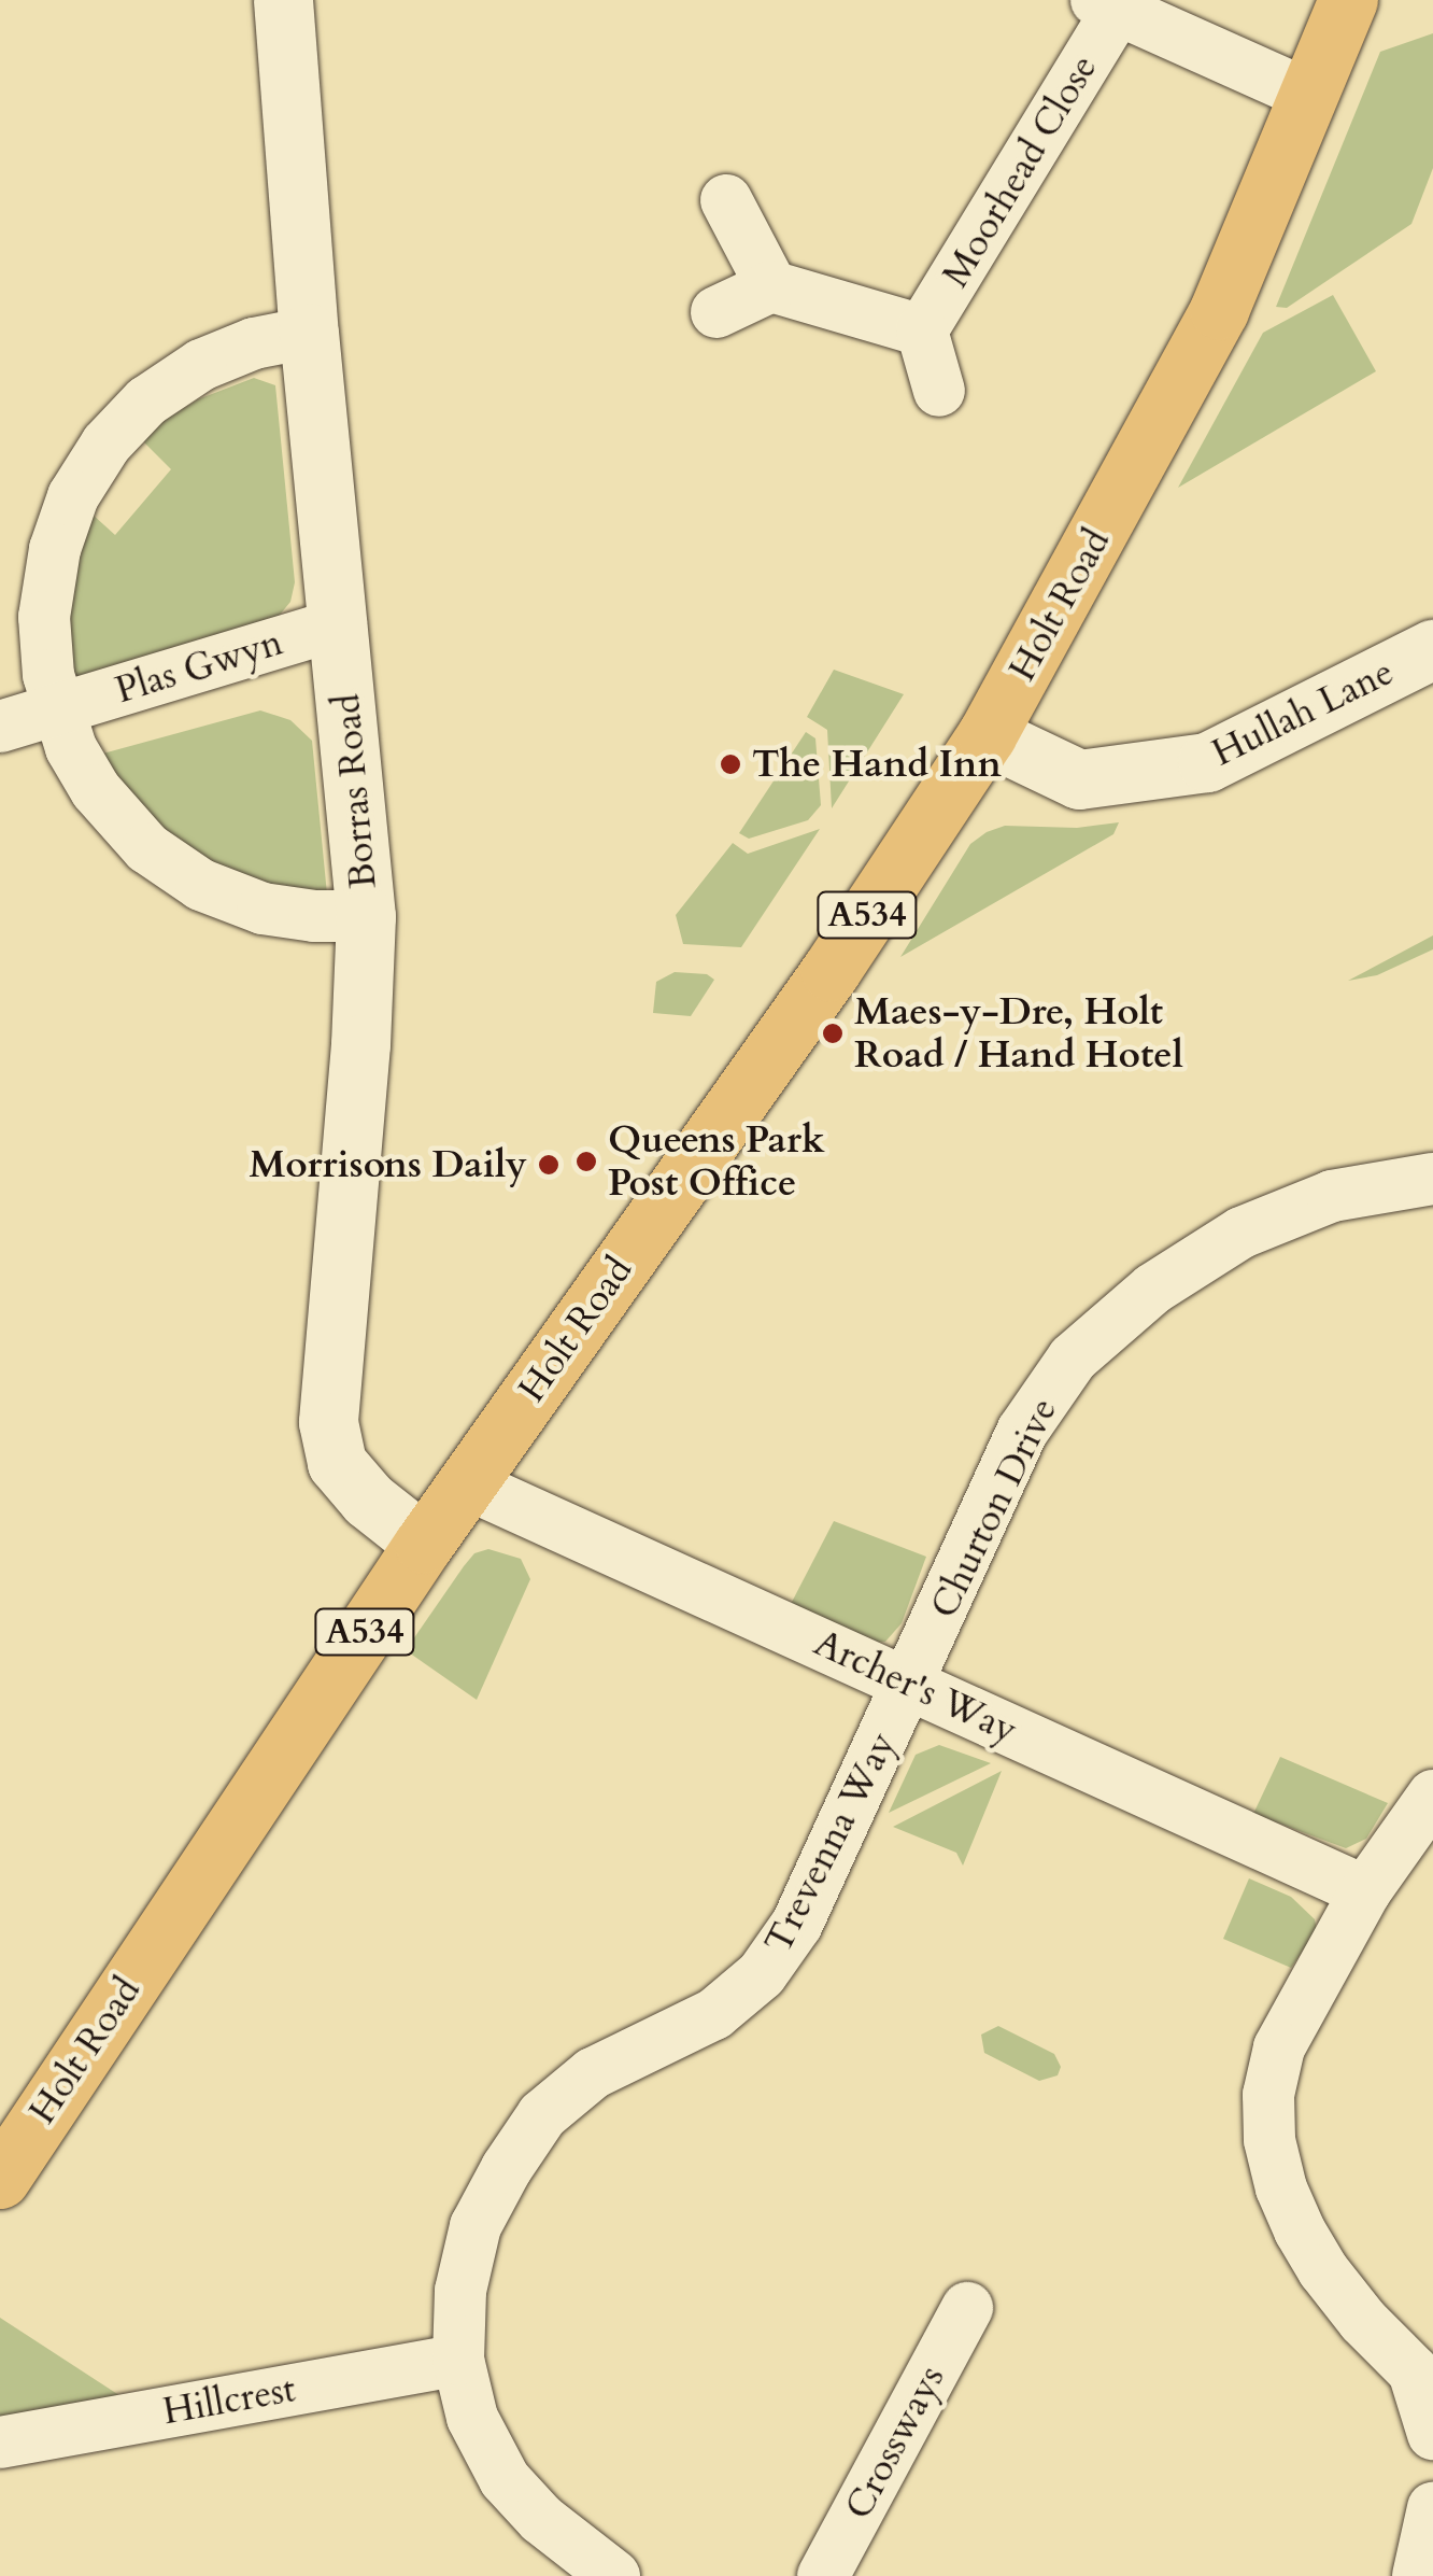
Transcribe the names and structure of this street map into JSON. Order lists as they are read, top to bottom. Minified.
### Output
{"streets":{"main road":["Holt Road","A534"],"street":["Moorhead Close","Plas Gwyn","Hullah Lane","Borras Road","Churton Drive","Archer's Way","Trevenna Way","Hillcrest","Crossways"]},"crossings":[["Holt Road","Hullah Lane"],["Holt Road","Borras Road"],["Holt Road","Archer's Way"],["Plas Gwyn","Borras Road"],["Churton Drive","Archer's Way"],["Churton Drive","Trevenna Way"],["Archer's Way","Trevenna Way"],["Trevenna Way","Hillcrest"]],"places":["The Hand Inn","Maes-y-Dre, Holt Road / Hand Hotel","Queens Park Post Office","Morrisons Daily"]}
